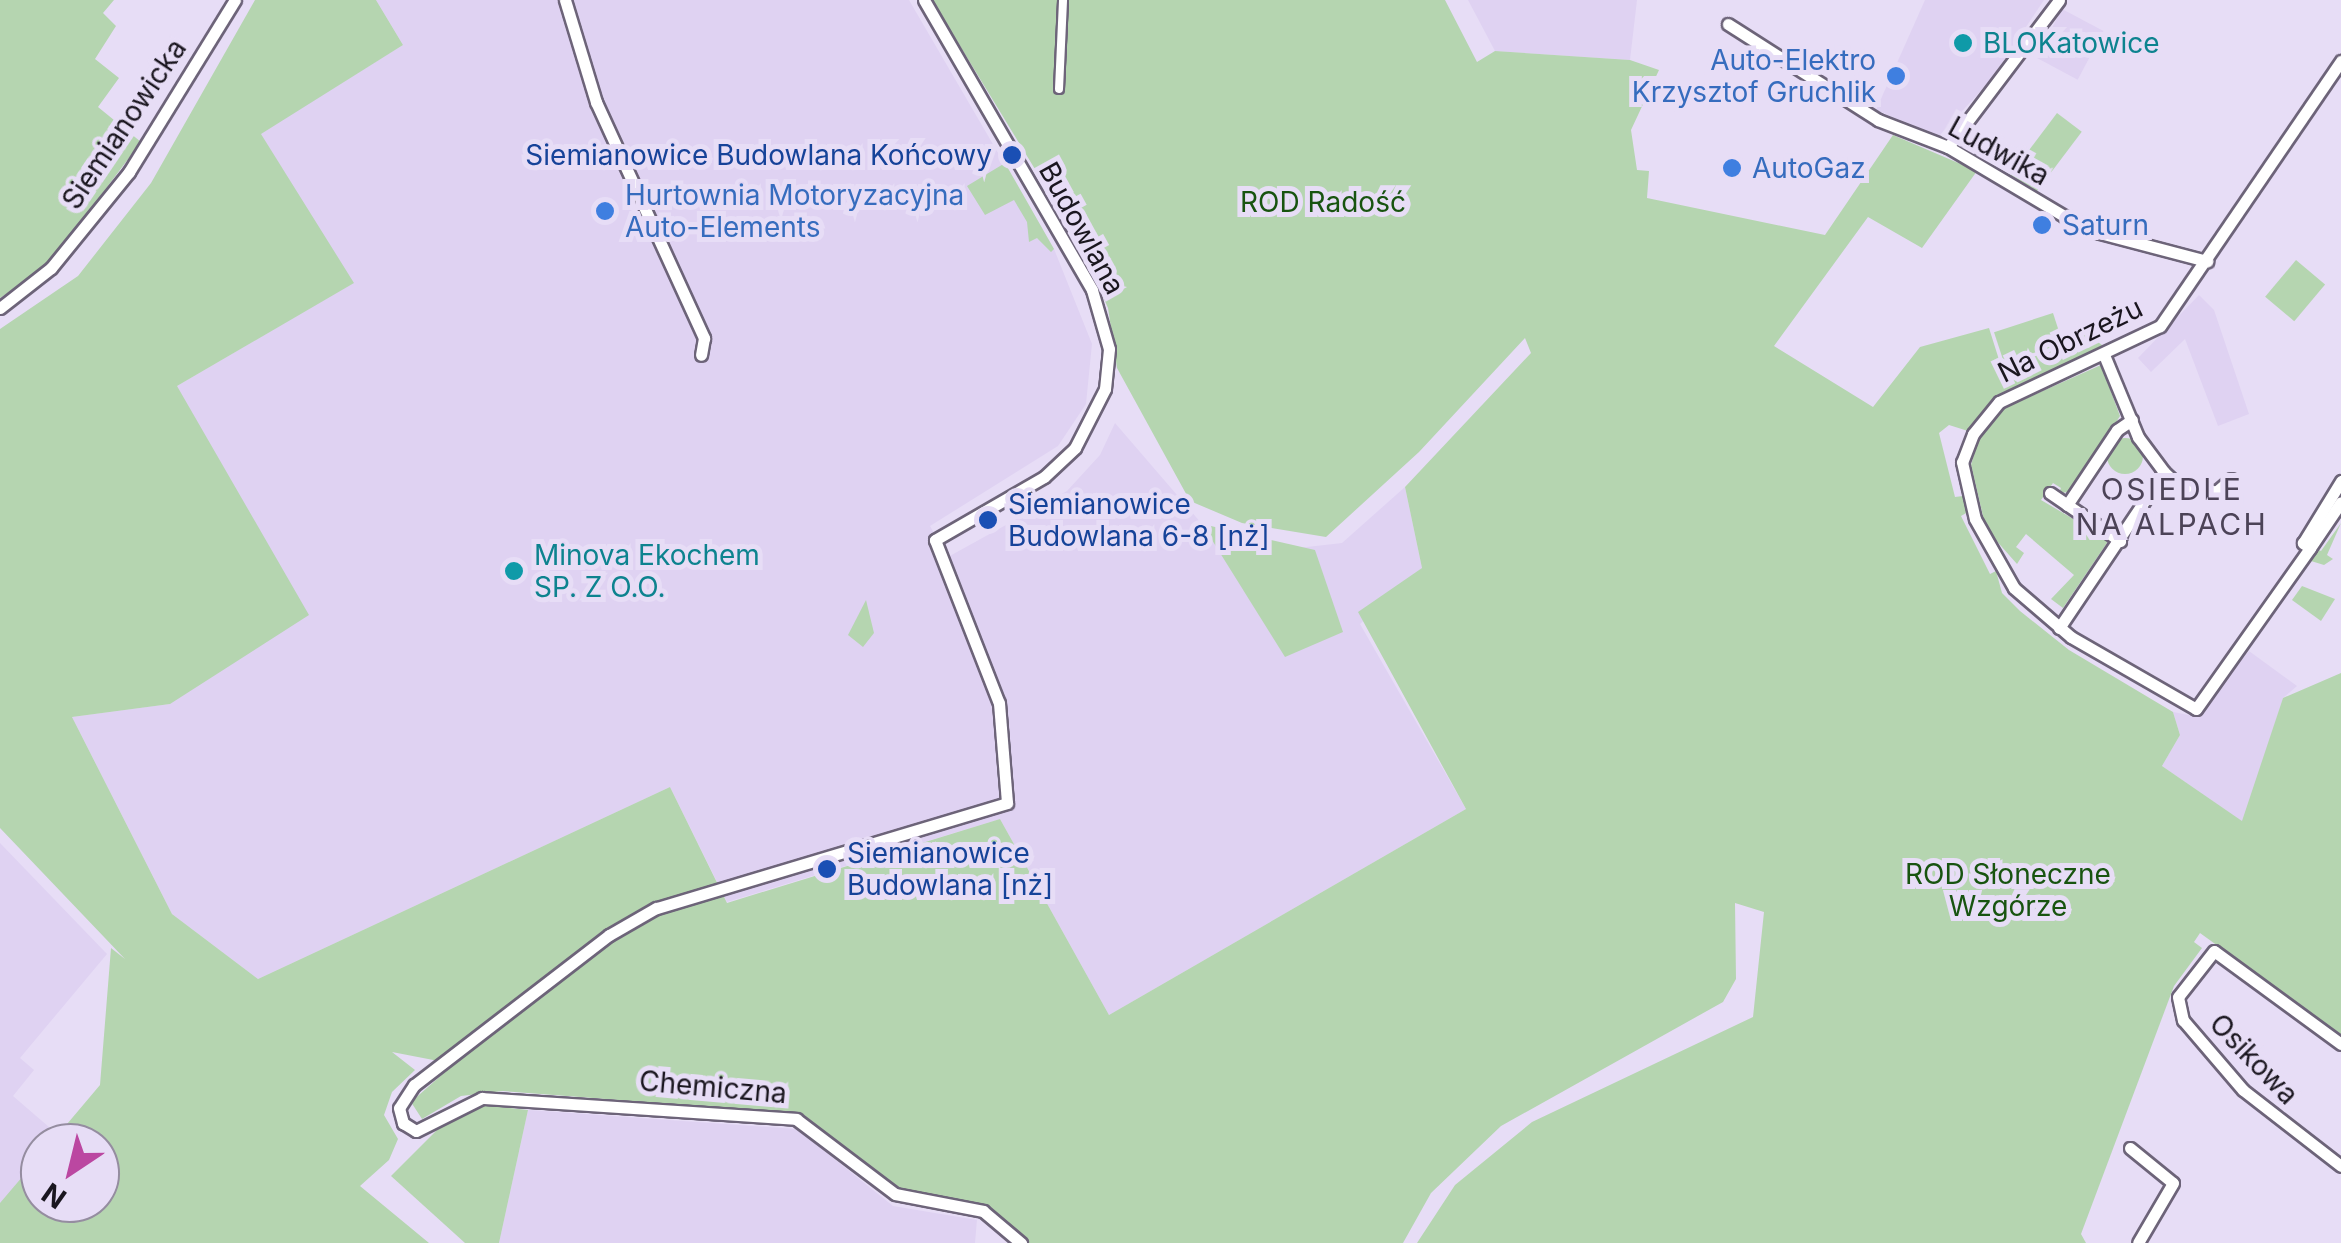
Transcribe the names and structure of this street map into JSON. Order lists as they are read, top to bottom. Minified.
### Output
{"streets":{"street":["Siemianowicka","Ludwika","Budowlana","Na Obrzeżu","Osikowa","Chemiczna"]},"crossings":[["Ludwika","Na Obrzeżu"],["Budowlana","Chemiczna"]],"districts":["OSIEDLE NA ALPACH"],"parks":["ROD Radość","ROD Słoneczne Wzgórze"],"places":["BLOKatowice","Auto-Elektro Krzysztof Gruchlik","Siemianowice Budowlana Końcowy","AutoGaz","Hurtownia Motoryzacyjna Auto-Elements","Saturn","Siemianowice Budowlana 6-8 [nż]","Minova Ekochem SP. Z O.O.","Siemianowice Budowlana [nż]"],"north":"bottom left"}
